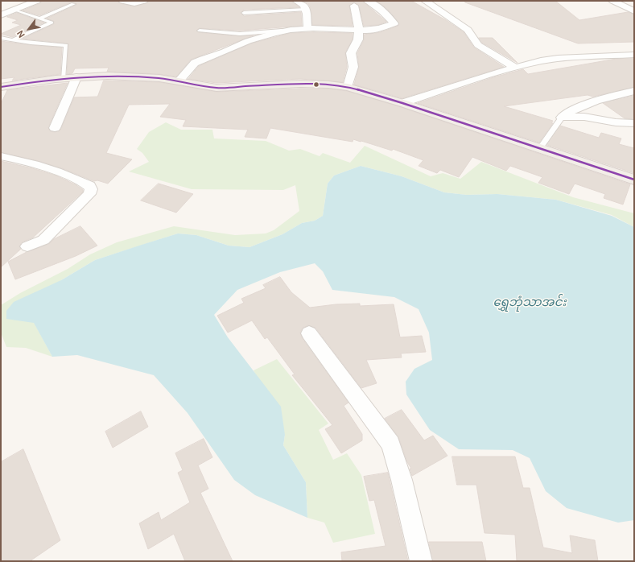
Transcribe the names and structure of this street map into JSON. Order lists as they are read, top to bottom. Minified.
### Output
{"water":["ရွှေဘုံသာအင်း"],"north":"bottom left"}
